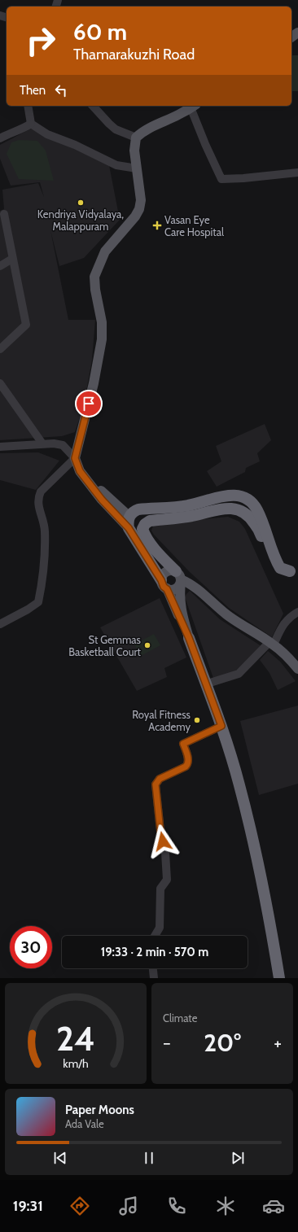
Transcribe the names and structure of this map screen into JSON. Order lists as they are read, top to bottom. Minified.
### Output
{"places":{"other":["Kendriya Vidyalaya, Malappuram","St Gemmas Basketball Court","Royal Fitness Academy"],"health":["Vasan Eye Care Hospital"]},"page":{"turn":["60 m","Thamarakuzhi Road"],"then":"Then","limit":"30","trip":"19:33 · 2 min · 570 m","tile":"Climate","heat":["−","20°","+"],"song":["Paper Moons","Ada Vale"],"tabs":"19:31","gauge":["24","km/h"]}}
